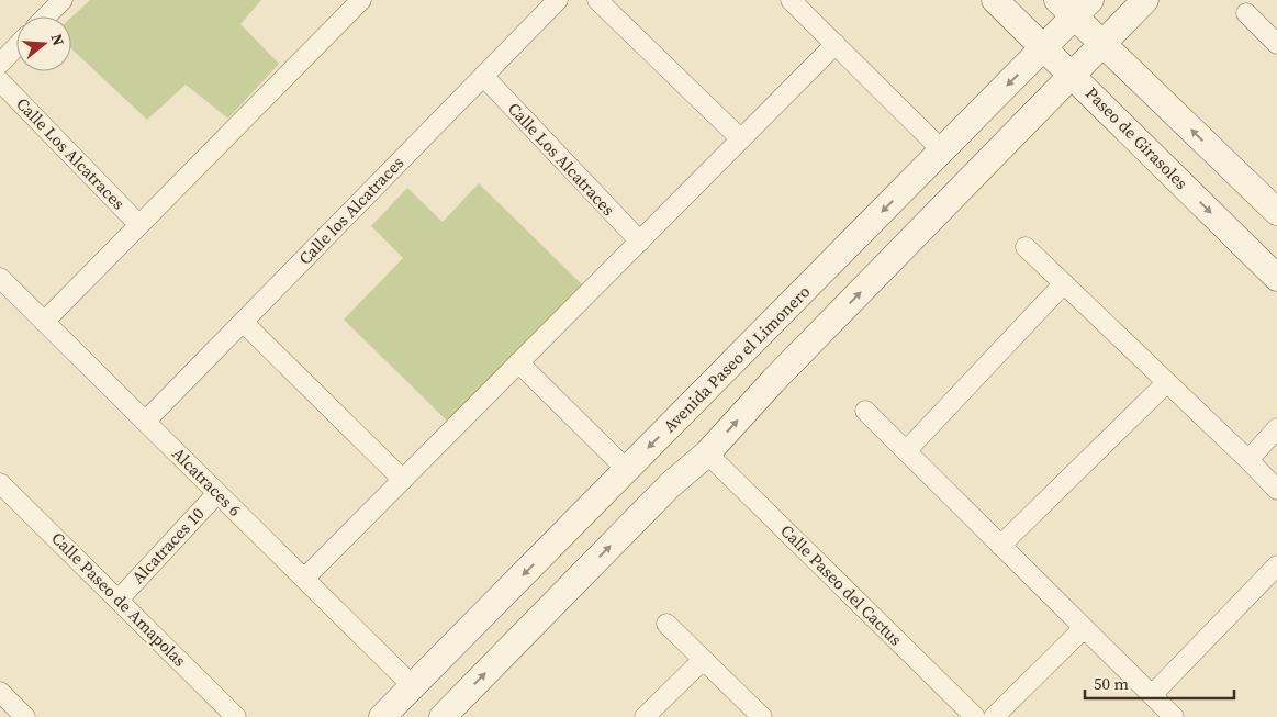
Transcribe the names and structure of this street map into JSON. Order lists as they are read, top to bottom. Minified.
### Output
{"streets":{"street":["Paseo de Girasoles","Calle Los Alcatraces","Calle los Alcatraces","Avenida Paseo el Limonero","Alcatraces 6","Alcatraces 10","Calle Paseo del Cactus","Calle Paseo de Amapolas"]},"crossings":[["Paseo de Girasoles","Avenida Paseo el Limonero"],["Calle Los Alcatraces","Calle los Alcatraces"],["Calle los Alcatraces","Alcatraces 6"],["Avenida Paseo el Limonero","Alcatraces 6"],["Alcatraces 6","Alcatraces 10"],["Alcatraces 10","Calle Paseo de Amapolas"]],"scale_bar":"50 m","north":"right"}
